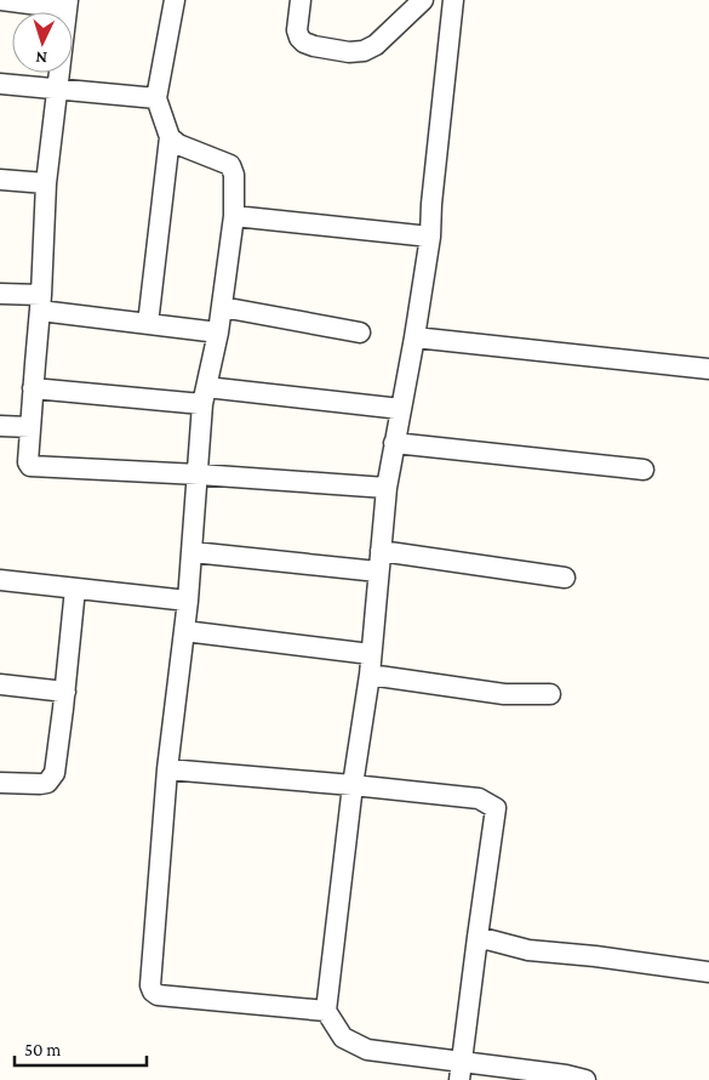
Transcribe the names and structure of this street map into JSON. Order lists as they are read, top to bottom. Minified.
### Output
{"scale_bar":"50 m","north":"bottom"}
